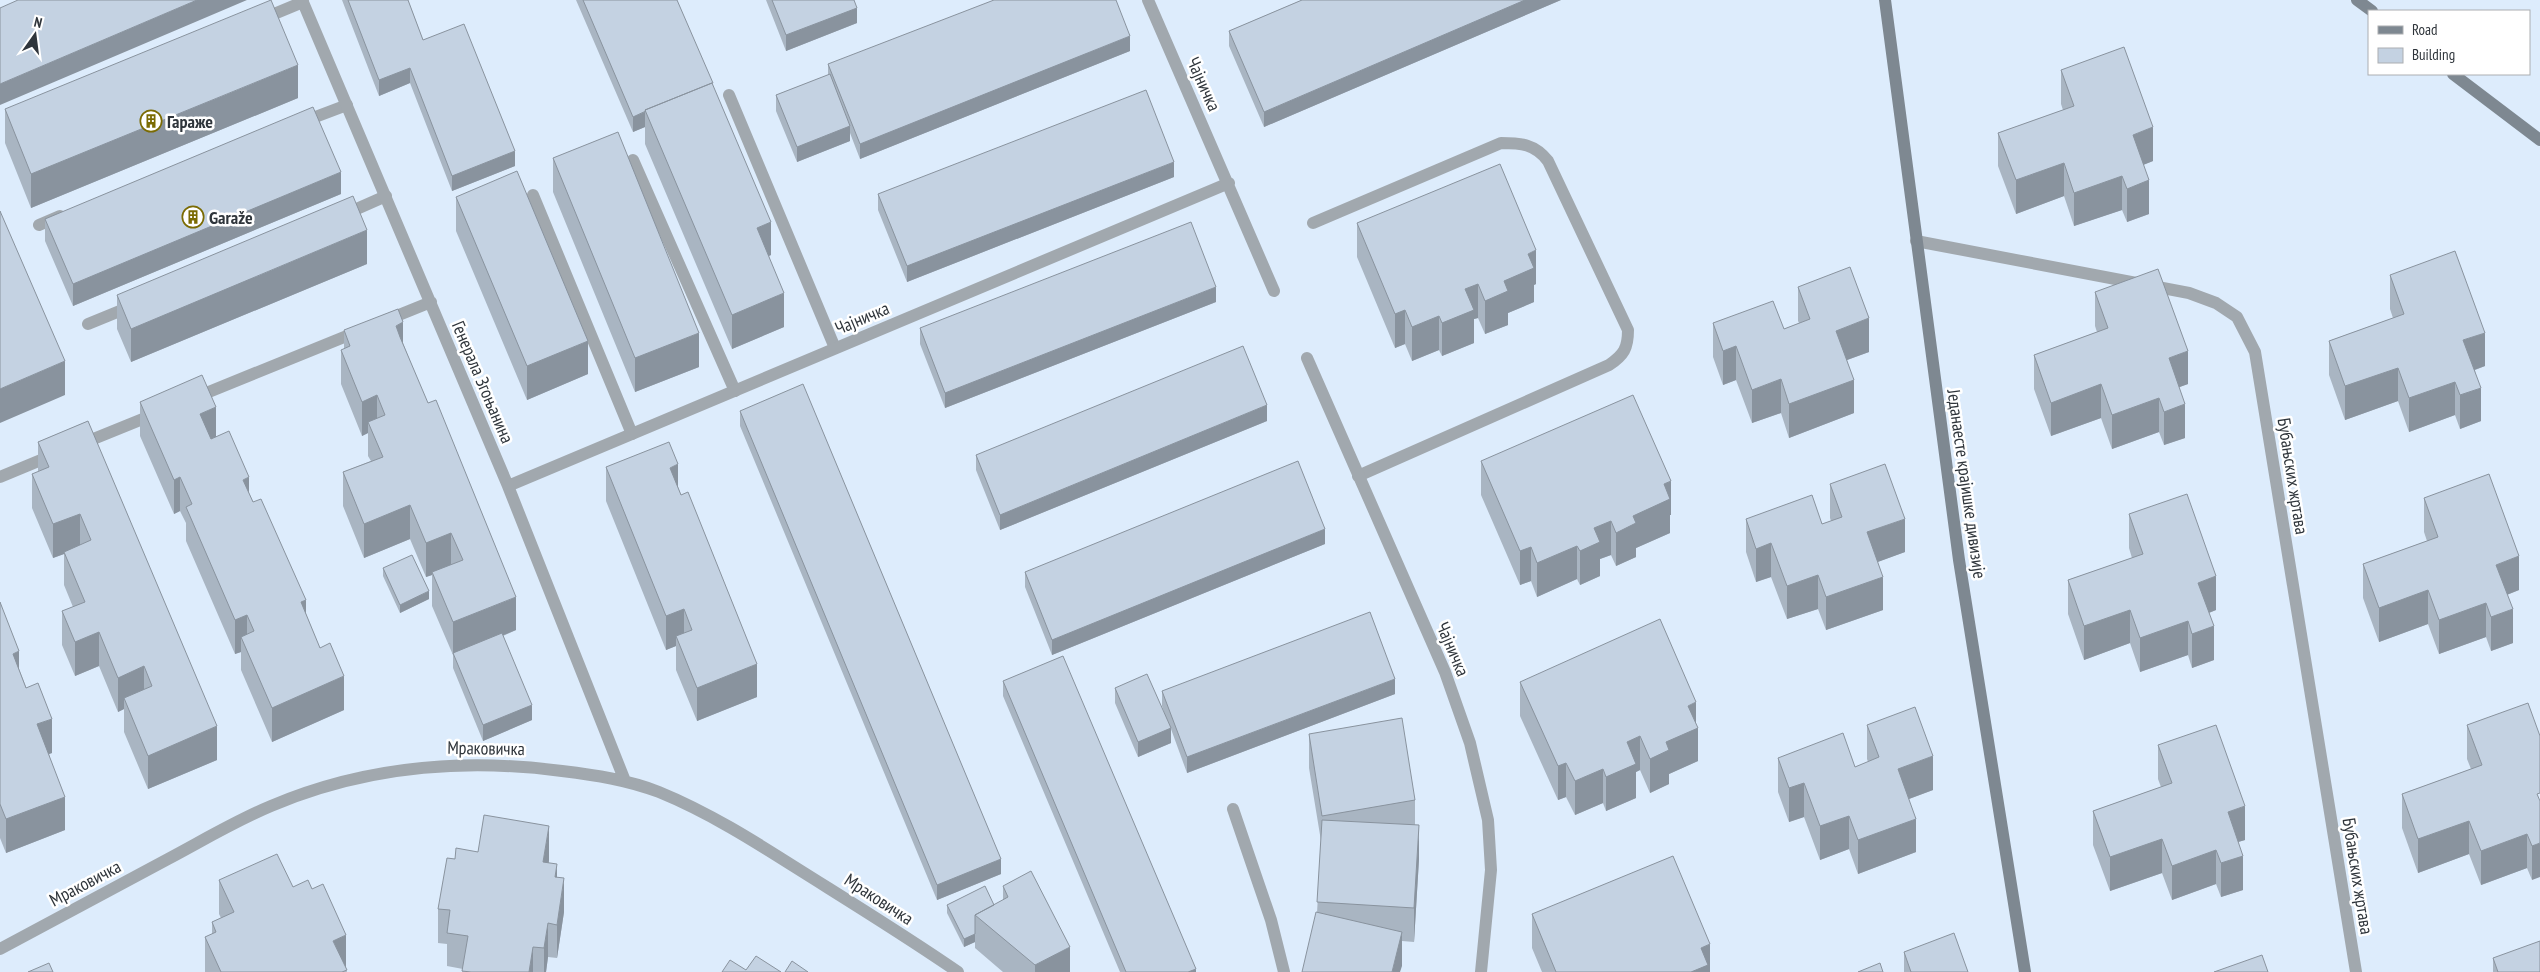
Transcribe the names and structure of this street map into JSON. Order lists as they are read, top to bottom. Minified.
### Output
{"streets":{"street":["Чајничка","Генерала Згоњанина","Бубањских жртава","Једанаесте крајишке дивизије","Мраковичка"]},"crossings":[["Чајничка","Генерала Згоњанина"],["Генерала Згоњанина","Мраковичка"],["Бубањских жртава","Једанаесте крајишке дивизије"]],"places":{"building":["Гараже","Garaže"]},"legend":["Road","Building"],"north":"top"}
